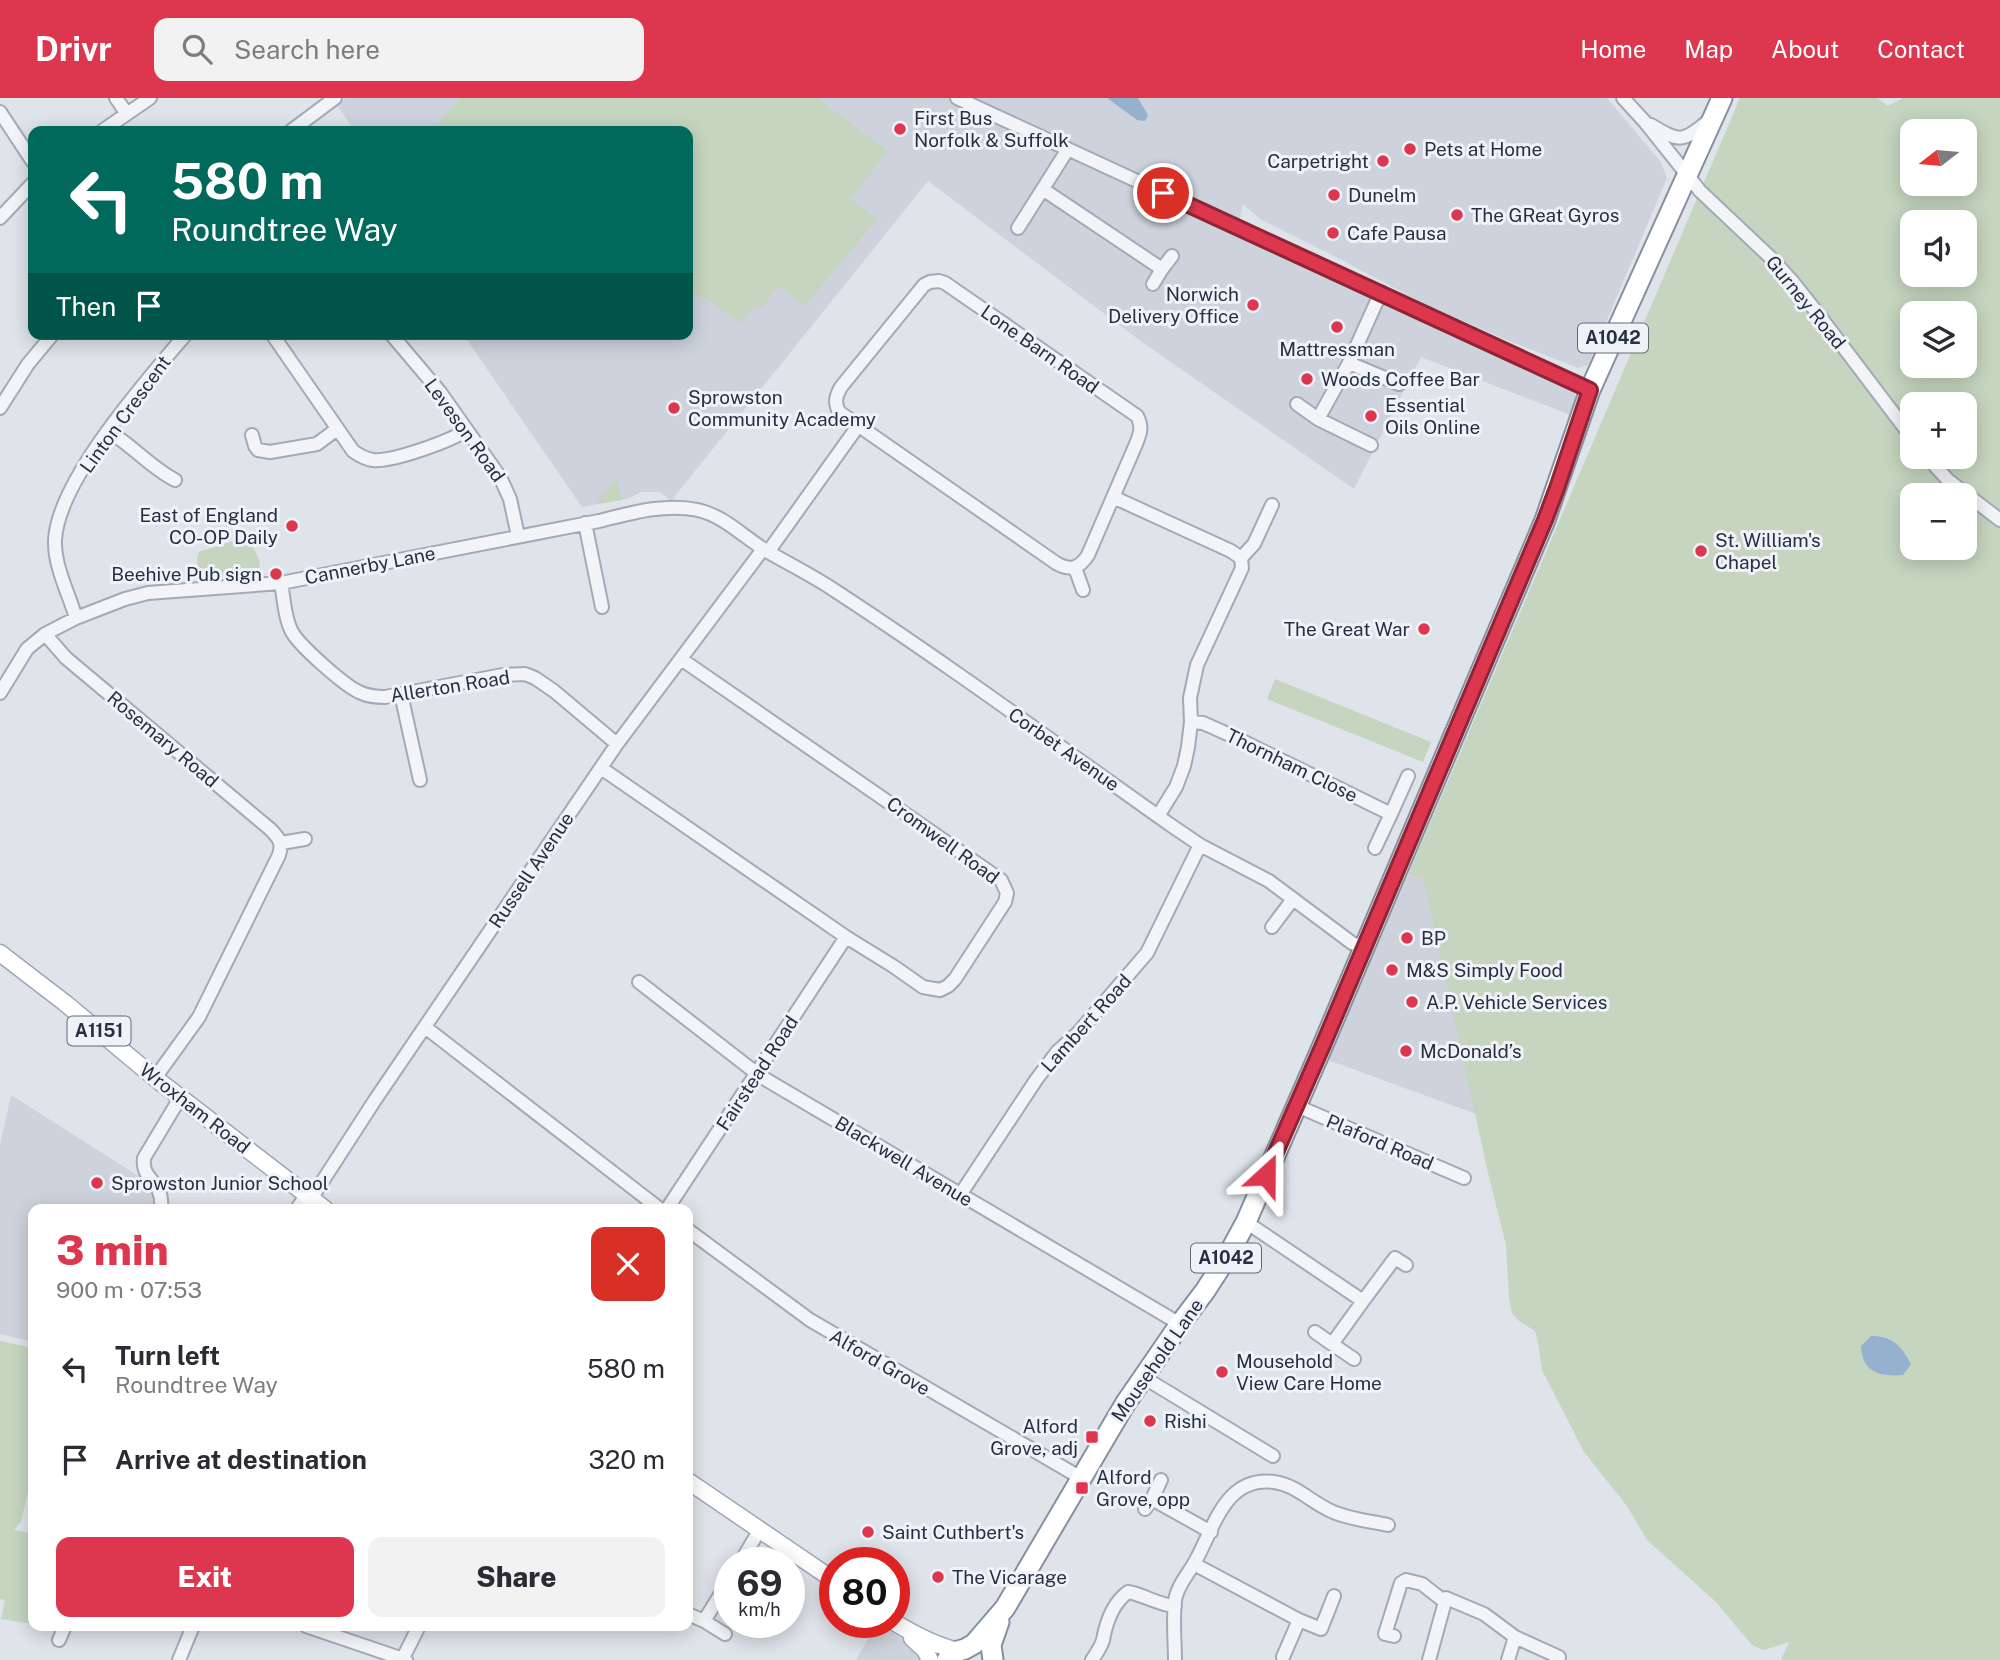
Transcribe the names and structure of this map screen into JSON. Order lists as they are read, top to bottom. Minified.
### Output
{"streets":{"highway":["A1042","Mousehold Lane"],"main road":["A1151","Wroxham Road"],"street":["Gurney Road","Lone Barn Road","Linton Crescent","Leveson Road","Cannerby Lane","Allerton Road","Rosemary Road","Corbet Avenue","Thornham Close","Cromwell Road","Russell Avenue","Lambert Road","Fairstead Road","Plaford Road","Blackwell Avenue","Alford Grove"]},"crossings":[["Gurney Road","A1042"],["Gurney Road","Mousehold Lane"],["A1042","Mousehold Lane"],["Linton Crescent","Cannerby Lane"],["Leveson Road","Cannerby Lane"],["Cannerby Lane","Allerton Road"],["Cannerby Lane","Rosemary Road"],["Cannerby Lane","Corbet Avenue"],["Cannerby Lane","Russell Avenue"],["Allerton Road","Russell Avenue"],["Corbet Avenue","Russell Avenue"],["Corbet Avenue","Lambert Road"],["Corbet Avenue","Mousehold Lane"],["Cromwell Road","Russell Avenue"],["Cromwell Road","Fairstead Road"],["Russell Avenue","Wroxham Road"],["Lambert Road","Blackwell Avenue"],["Fairstead Road","Blackwell Avenue"],["Plaford Road","Mousehold Lane"],["Blackwell Avenue","Mousehold Lane"],["Mousehold Lane","Alford Grove"]],"places":{"other":["First Bus Norfolk & Suffolk","Pets at Home","Carpetright","Dunelm","The GReat Gyros","Cafe Pausa","Norwich Delivery Office","Mattressman","Woods Coffee Bar","Sprowston Community Academy","Essential Oils Online","East of England CO-OP Daily","St. William's Chapel","Beehive Pub sign","The Great War","BP","M&S Simply Food","A.P. Vehicle Services","McDonald’s","Sprowston Junior School","Mousehold View Care Home","Rishi","Saint Cuthbert's","The Vicarage"],"transit":["Alford Grove, adj","Alford Grove, opp"]},"north":"left","page":{"header":"Drivr","search":"Search here","nav":["Home","Map","About","Contact"],"map_buttons":["+","−"],"turn":["580 m","Roundtree Way"],"then":"Then","heading":["3 min","900 m · 07:53"],"list":[{"name":"Turn left","note":"Roundtree Way","value":"580 m"},{"name":"Arrive at destination","value":"320 m"}],"buttons":["Exit","Share"],"speed":"69 km/h","limit":"80"}}
